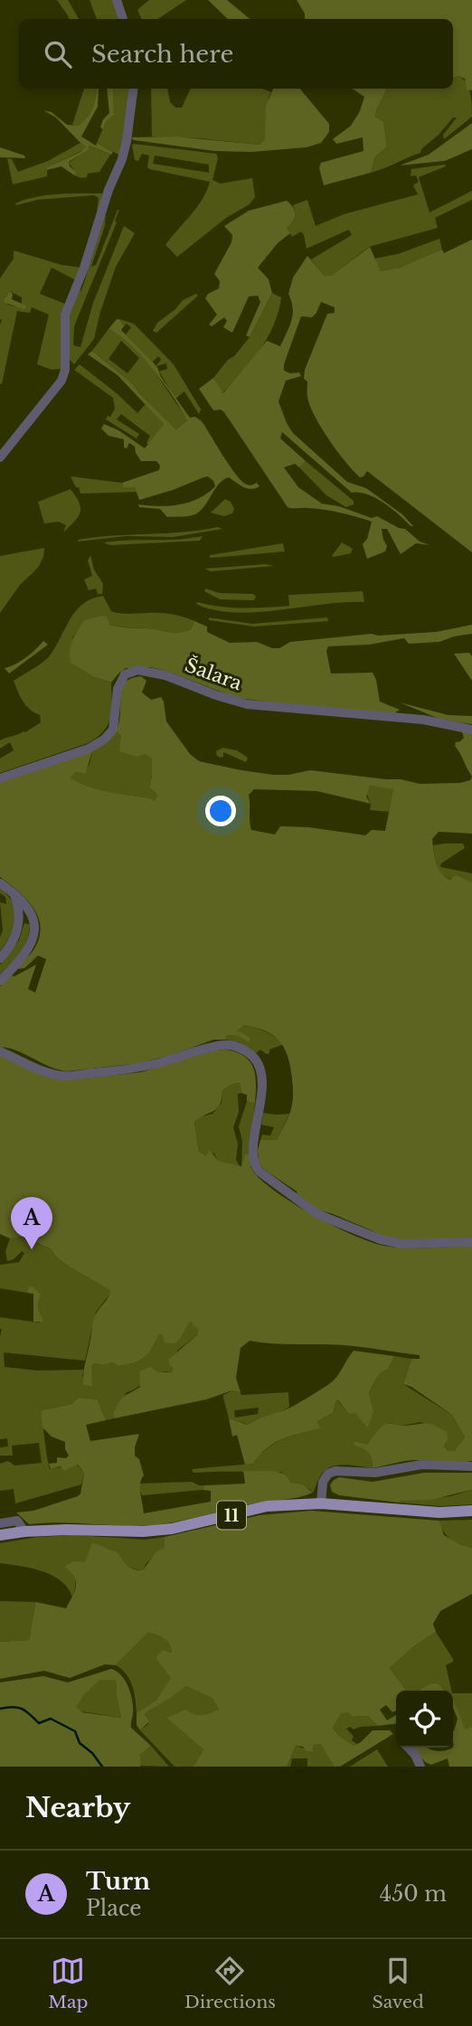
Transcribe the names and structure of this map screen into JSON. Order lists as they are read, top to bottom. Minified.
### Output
{"streets":{"main road":["11"],"street":["Šalara"]},"page":{"search":"Search here","pins":"A","heading":"Nearby","list":[{"mark":"A","name":"Turn","note":"Place","value":"450 m"}],"nav":["Map","Directions","Saved"]}}
